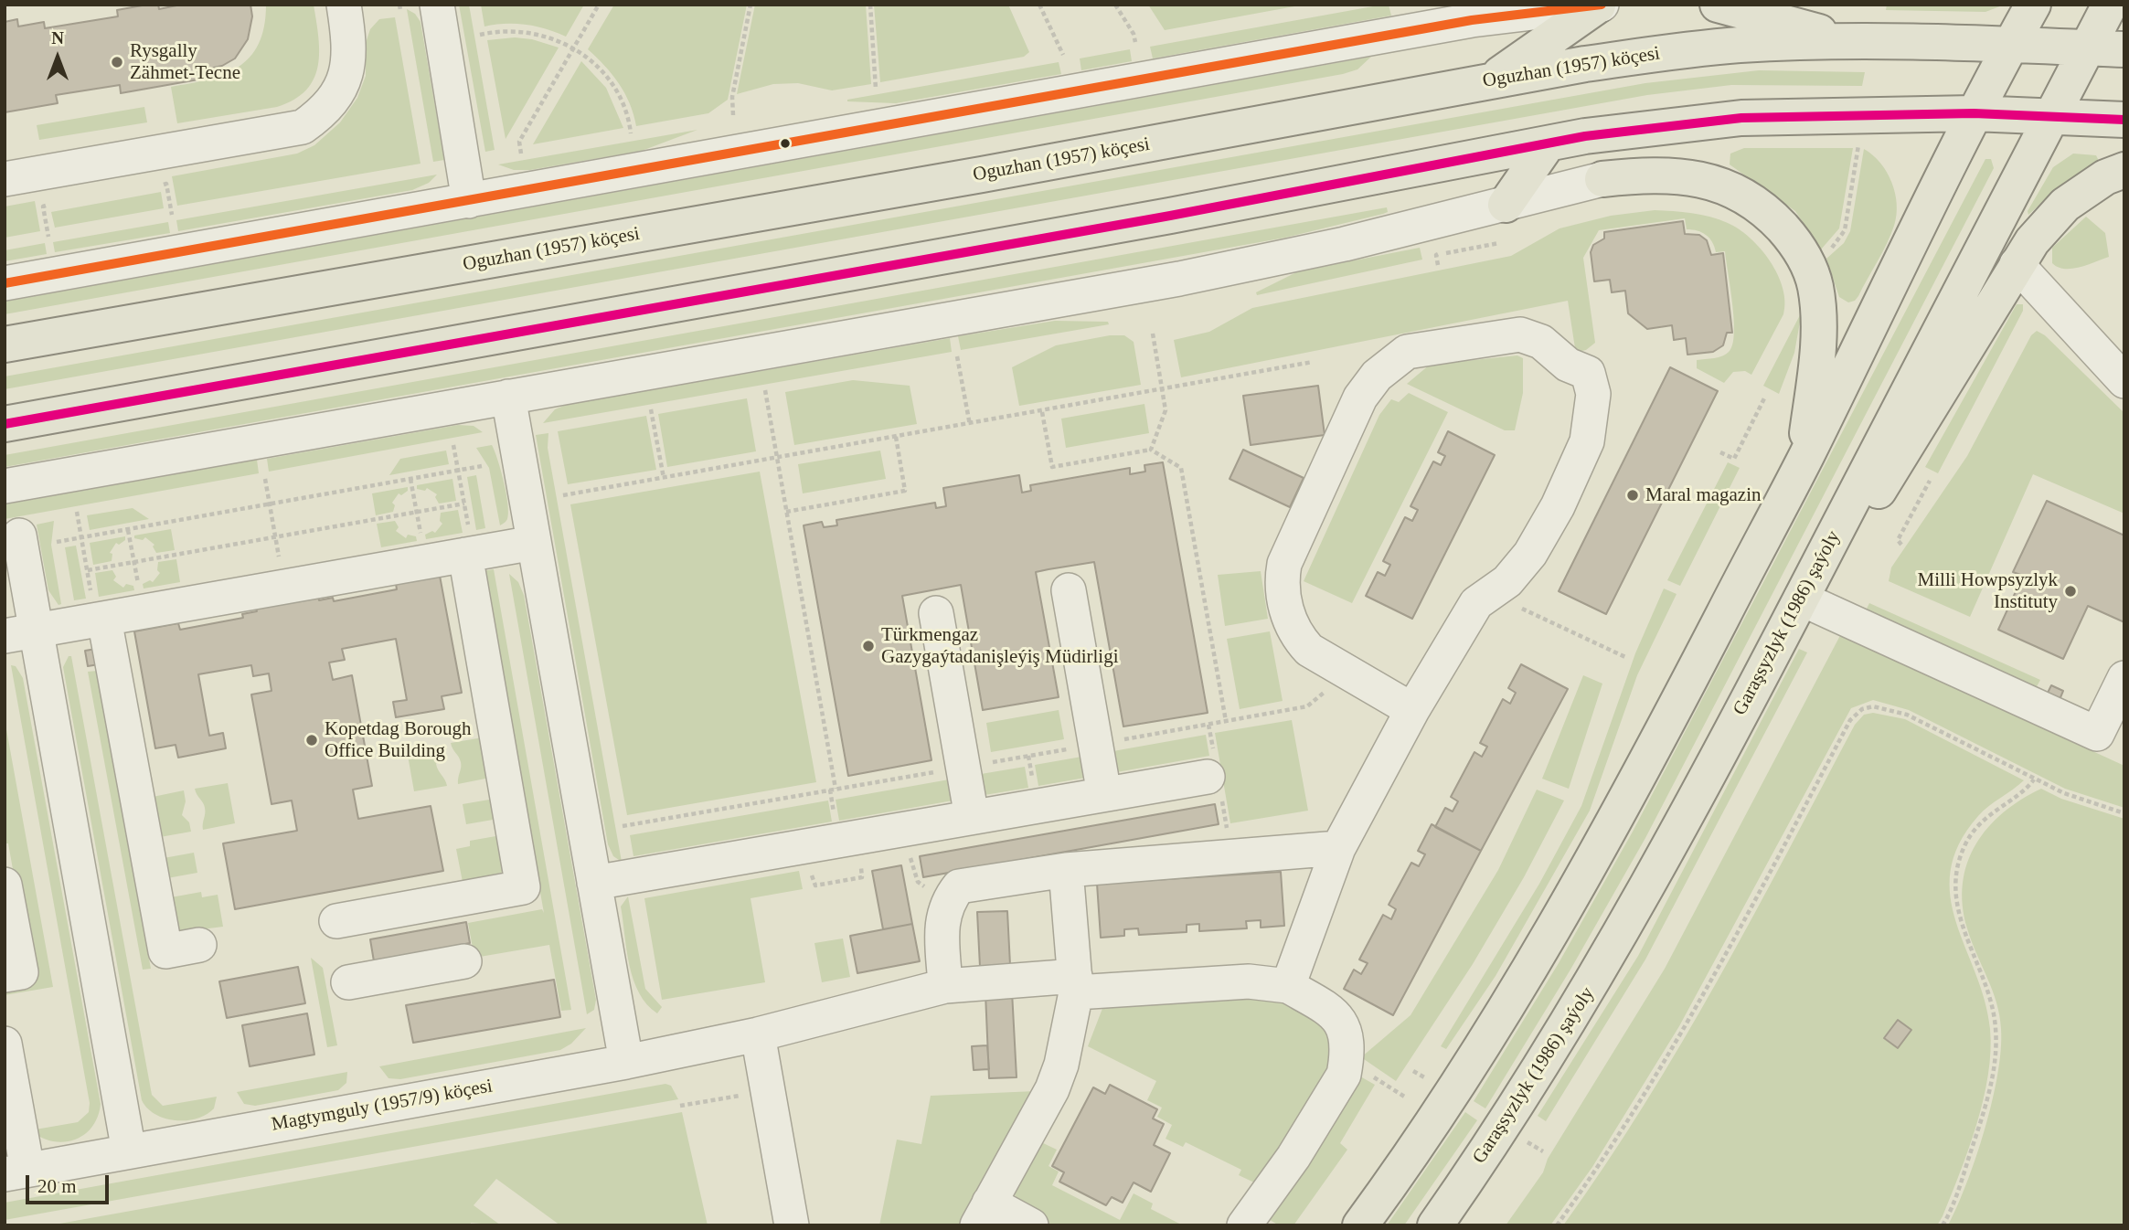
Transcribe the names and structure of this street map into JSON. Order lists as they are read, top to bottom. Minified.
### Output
{"streets":{"main road":["Oguzhan (1957) köçesi","Garaşsyzlyk (1986) şaýoly"],"street":["Magtymguly (1957/9) köçesi"]},"crossings":[["Oguzhan (1957) köçesi","Garaşsyzlyk (1986) şaýoly"]],"places":["Rysgally Zähmet-Tecne","Maral magazin","Milli Howpsyzlyk Instituty","Türkmengaz Gazygaýtadanişleýiş Müdirligi","Kopetdag Borough Office Building"],"scale_bar":"20 m","north":"top"}
